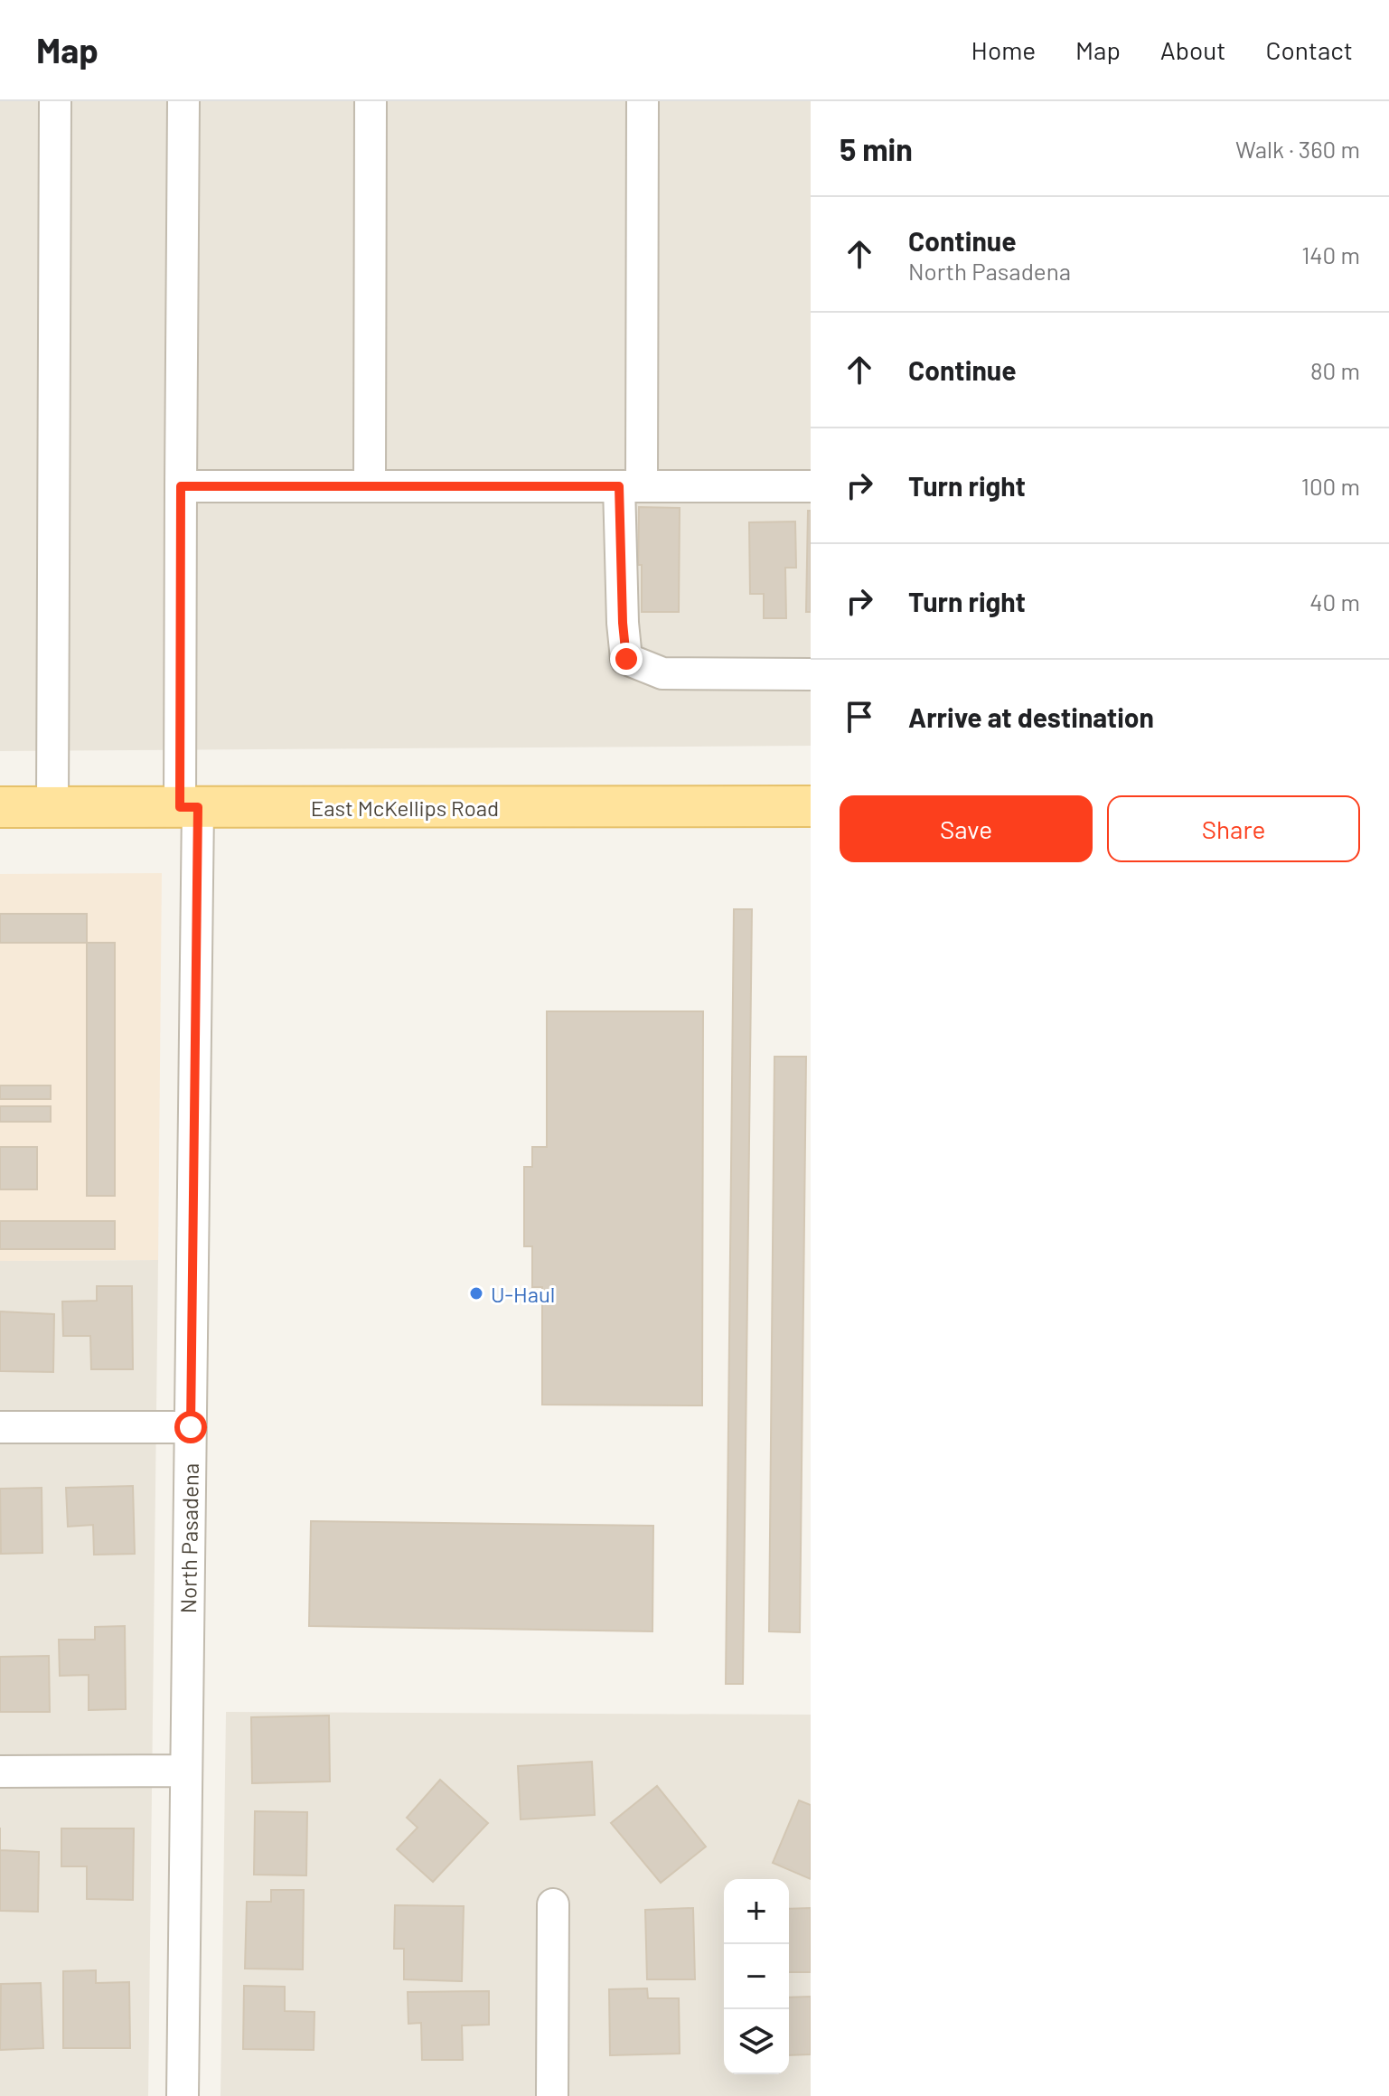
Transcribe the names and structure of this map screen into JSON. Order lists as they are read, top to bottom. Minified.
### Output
{"streets":{"main road":["East McKellips Road"],"street":["North Pasadena"]},"crossings":[["East McKellips Road","North Pasadena"]],"places":["U-Haul"],"page":{"header":"Map","nav":["Home","Map","About","Contact"],"heading":["5 min","Walk · 360 m"],"list":[["Continue","North Pasadena","140 m"],["Continue","80 m"],["Turn right","100 m"],["Turn right","40 m"],"Arrive at destination"],"buttons":["Save","Share"],"map_buttons":["+","−"]}}
